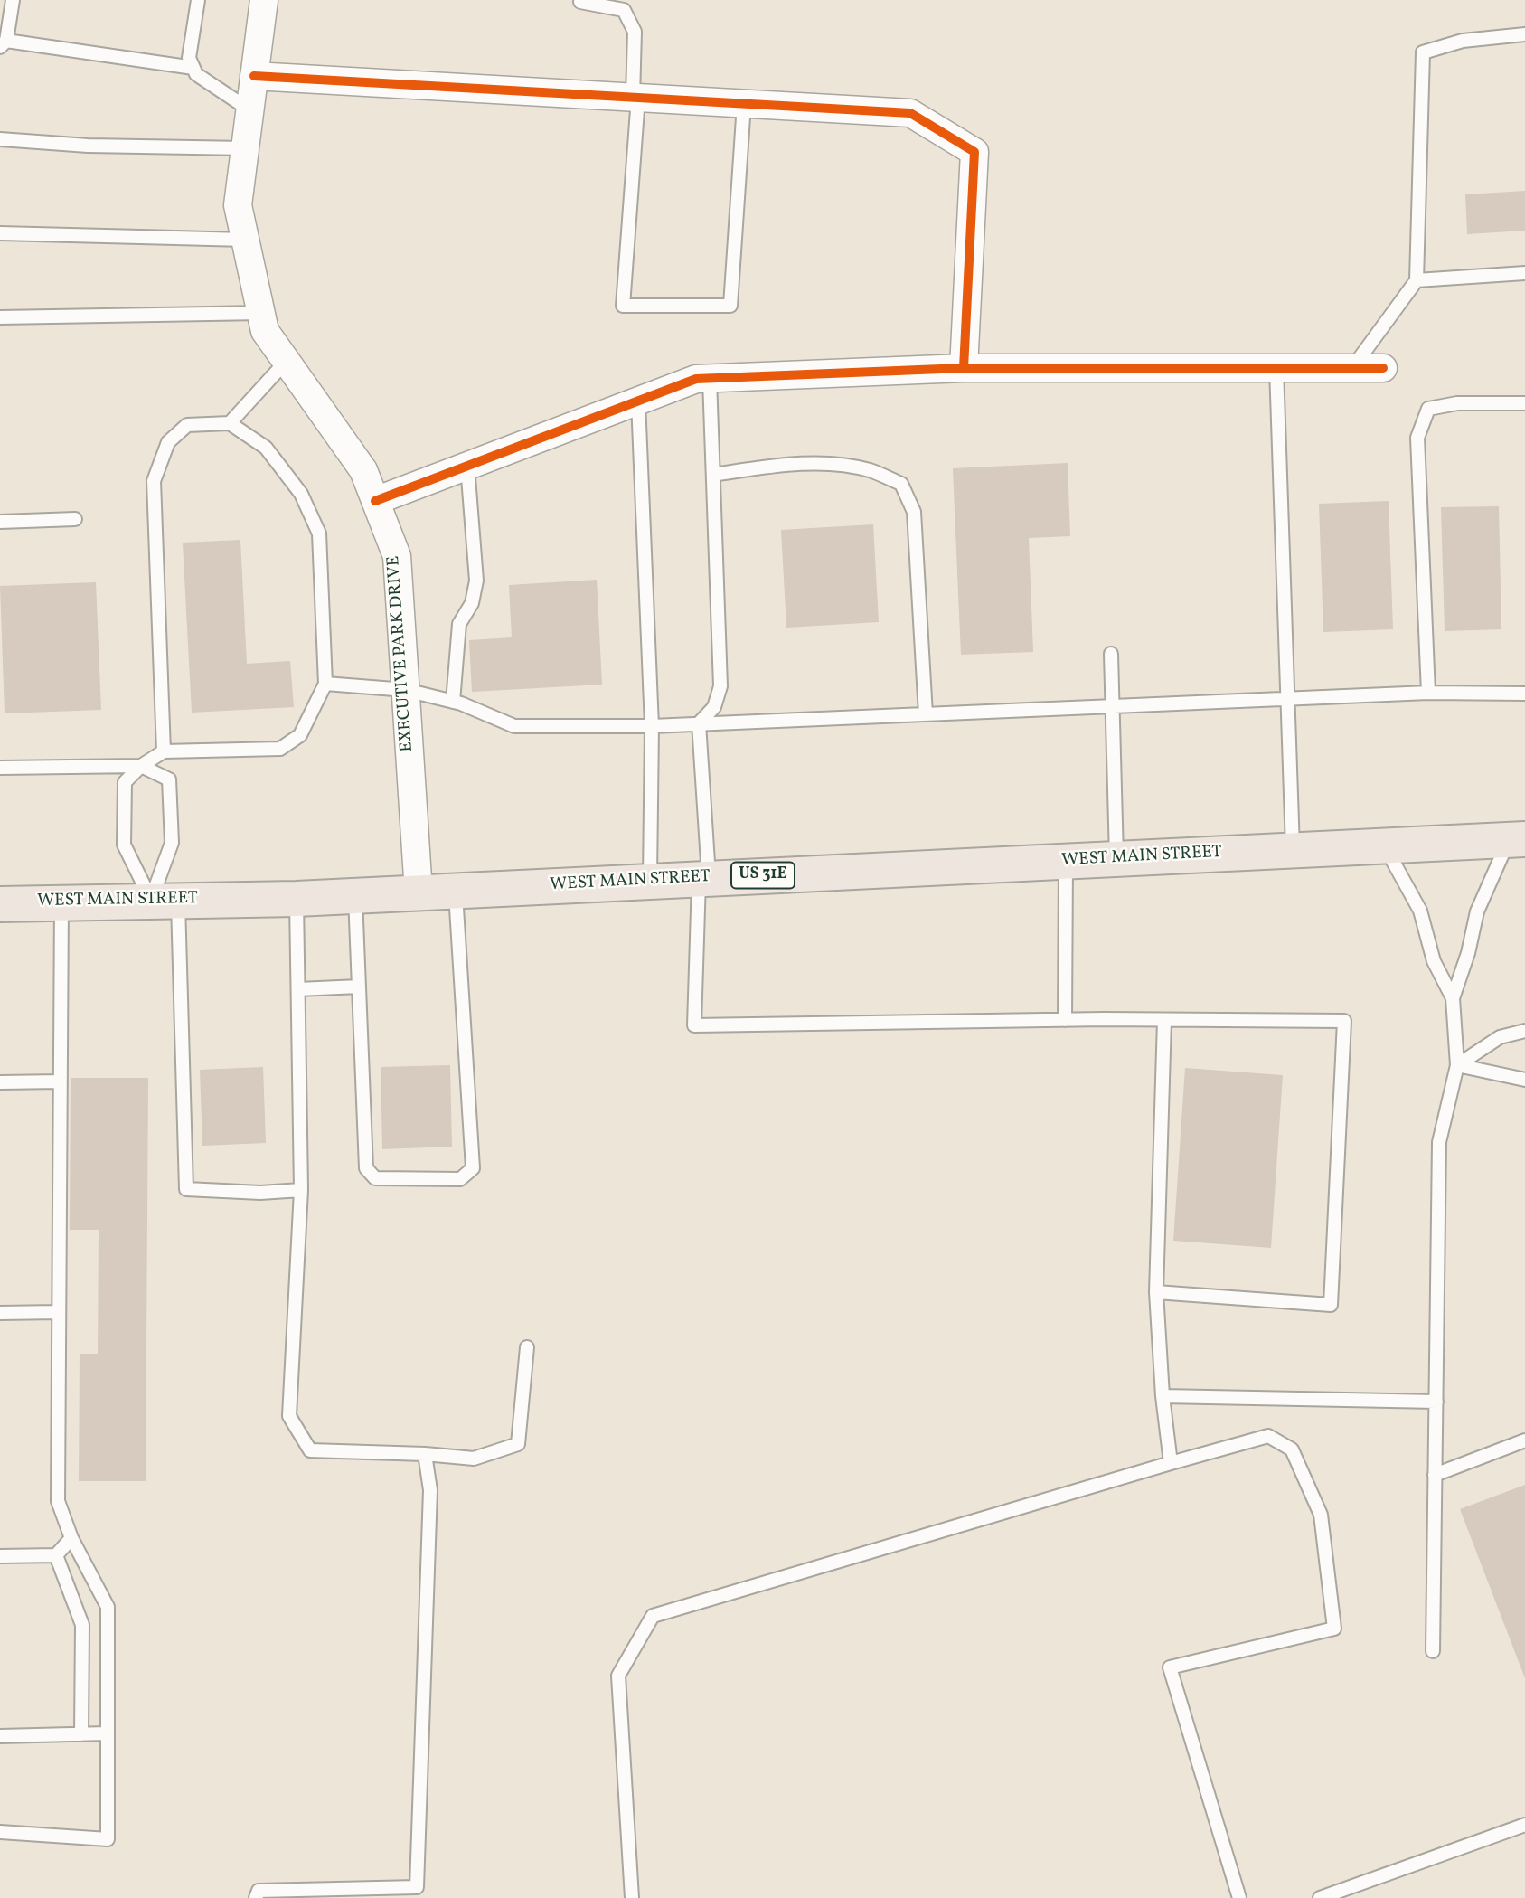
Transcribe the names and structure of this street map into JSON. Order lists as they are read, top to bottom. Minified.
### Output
{"streets":{"main road":["WEST MAIN STREET","US 31E"],"street":["EXECUTIVE PARK DRIVE"]},"crossings":[["EXECUTIVE PARK DRIVE","WEST MAIN STREET"]]}
